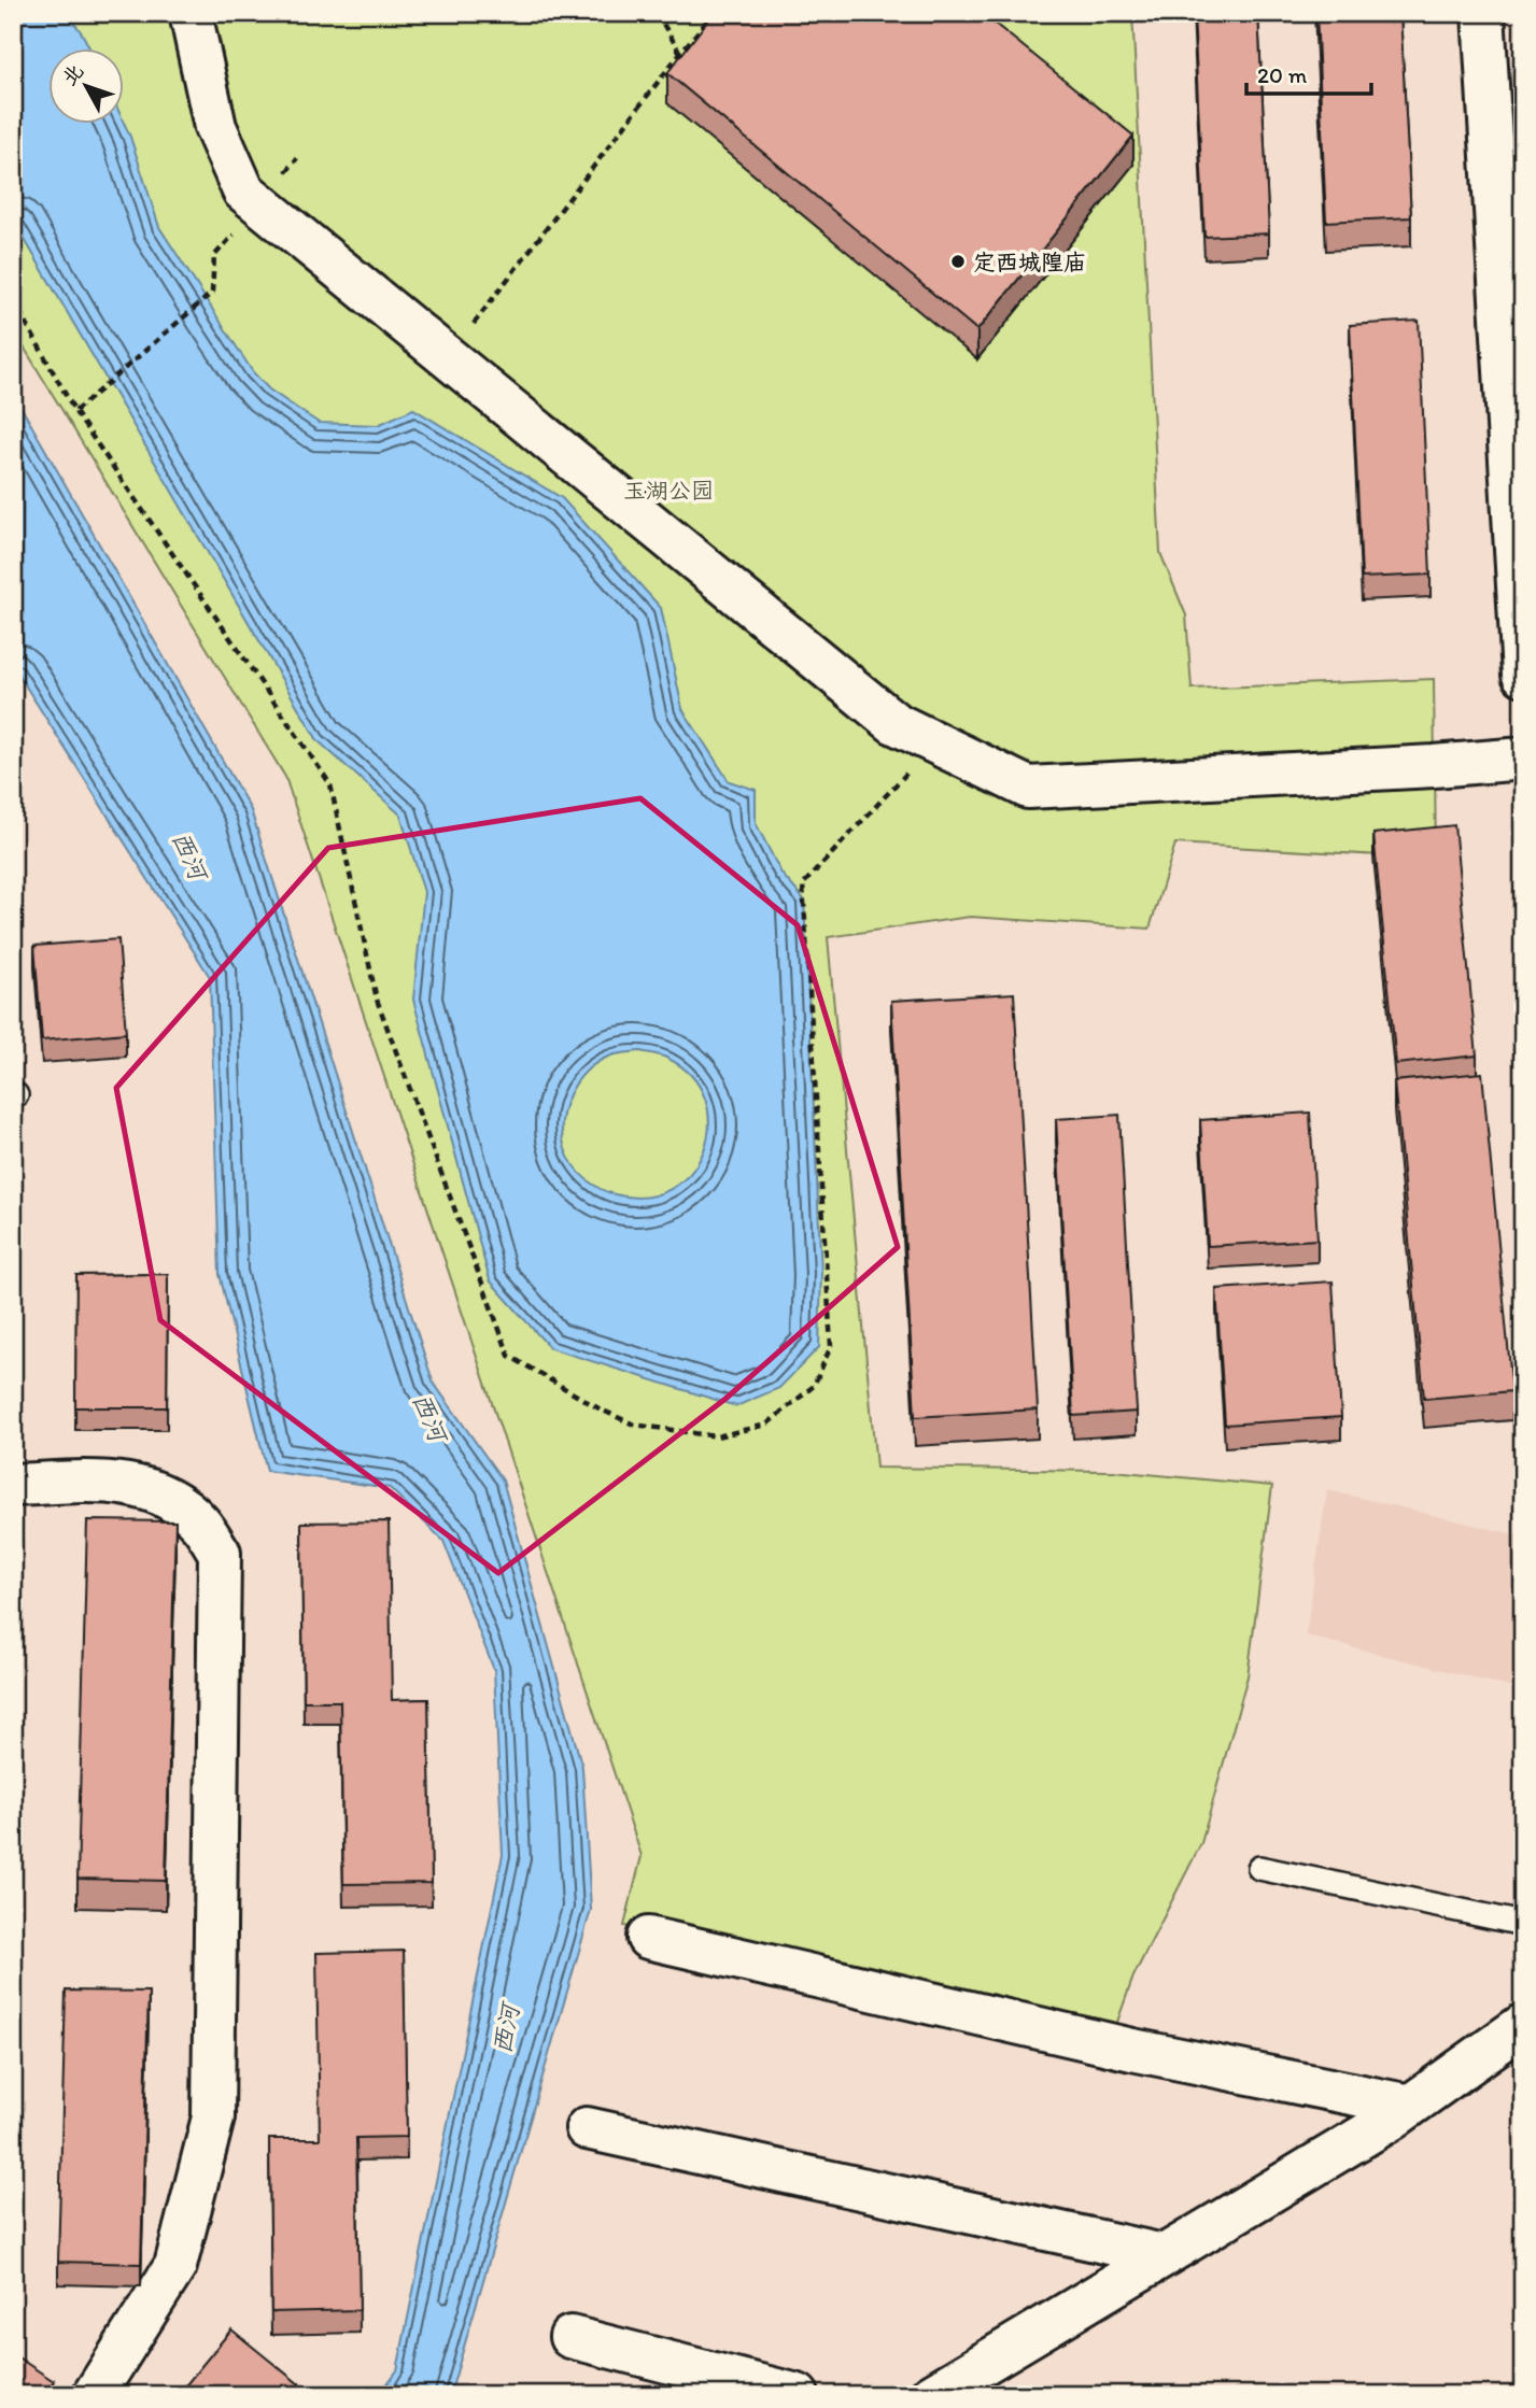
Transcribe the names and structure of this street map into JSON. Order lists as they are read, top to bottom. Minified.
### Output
{"water":["西河"],"parks":["玉湖公园"],"places":["定西城隍庙"],"scale_bar":"20 m","north":"top left"}
